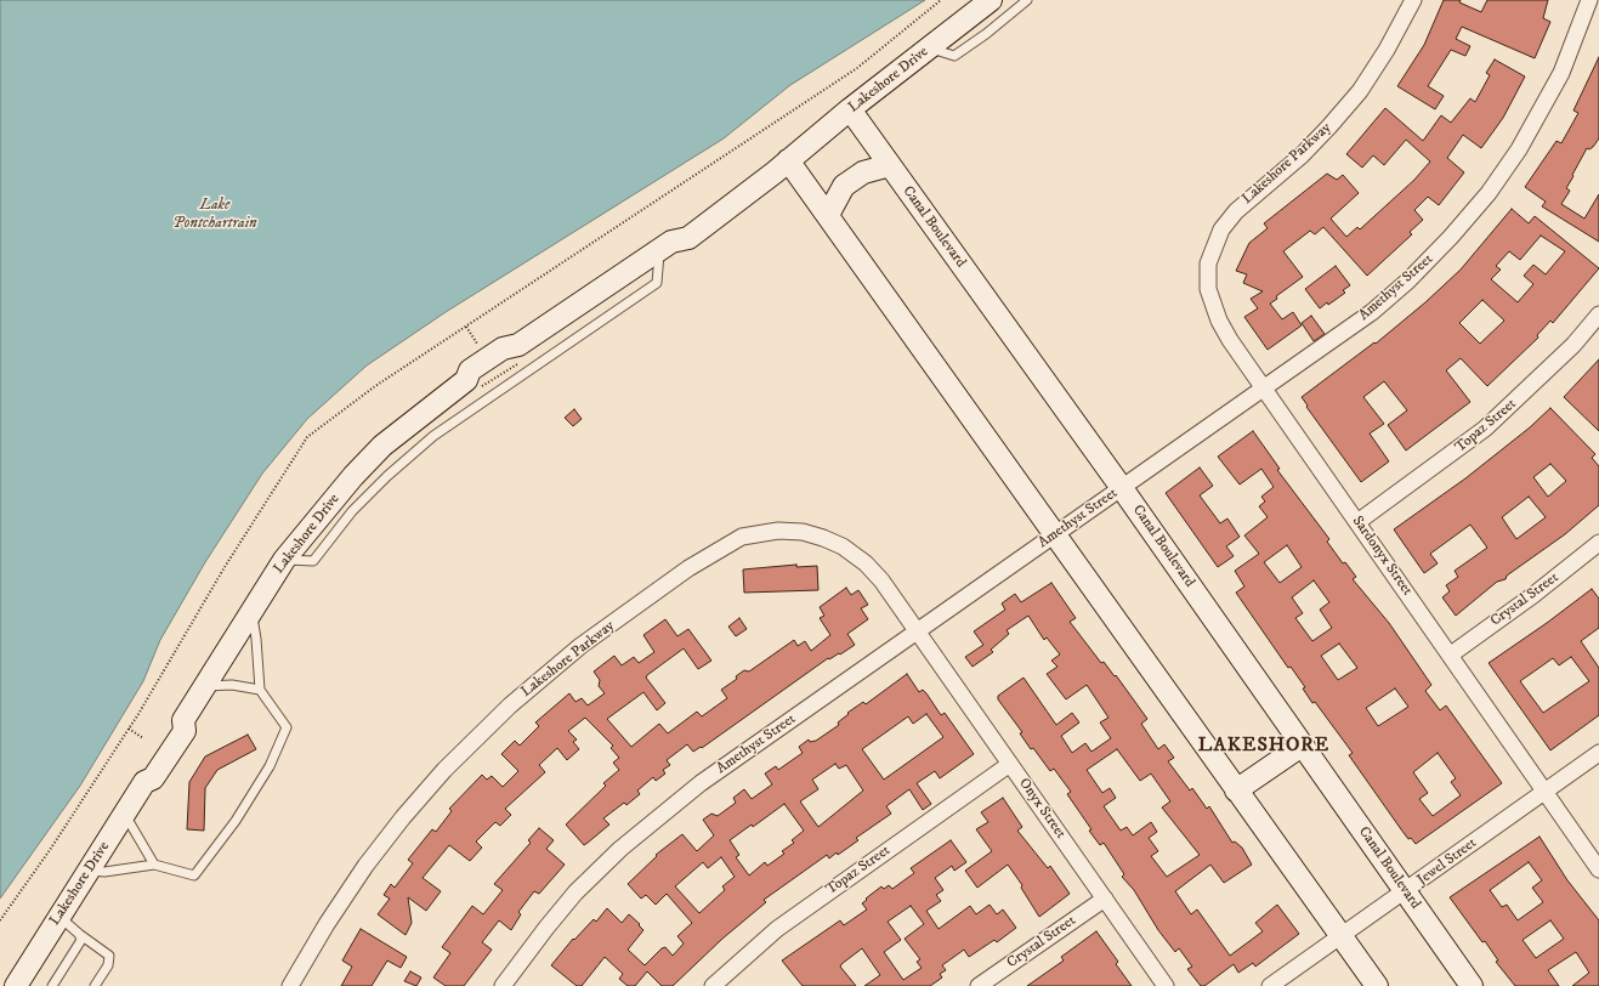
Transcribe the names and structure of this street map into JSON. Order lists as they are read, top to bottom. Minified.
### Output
{"streets":{"street":["Lakeshore Drive","Lakeshore Parkway","Canal Boulevard","Amethyst Street","Topaz Street","Sardonyx Street","Crystal Street","Onyx Street","Jewel Street"]},"crossings":[["Lakeshore Drive","Canal Boulevard"],["Lakeshore Parkway","Amethyst Street"],["Lakeshore Parkway","Sardonyx Street"],["Lakeshore Parkway","Onyx Street"],["Canal Boulevard","Amethyst Street"],["Canal Boulevard","Jewel Street"],["Amethyst Street","Sardonyx Street"],["Amethyst Street","Onyx Street"],["Topaz Street","Sardonyx Street"],["Topaz Street","Onyx Street"],["Sardonyx Street","Crystal Street"],["Sardonyx Street","Jewel Street"],["Crystal Street","Onyx Street"]],"districts":["LAKESHORE"],"water":["Lake Pontchartrain"]}
